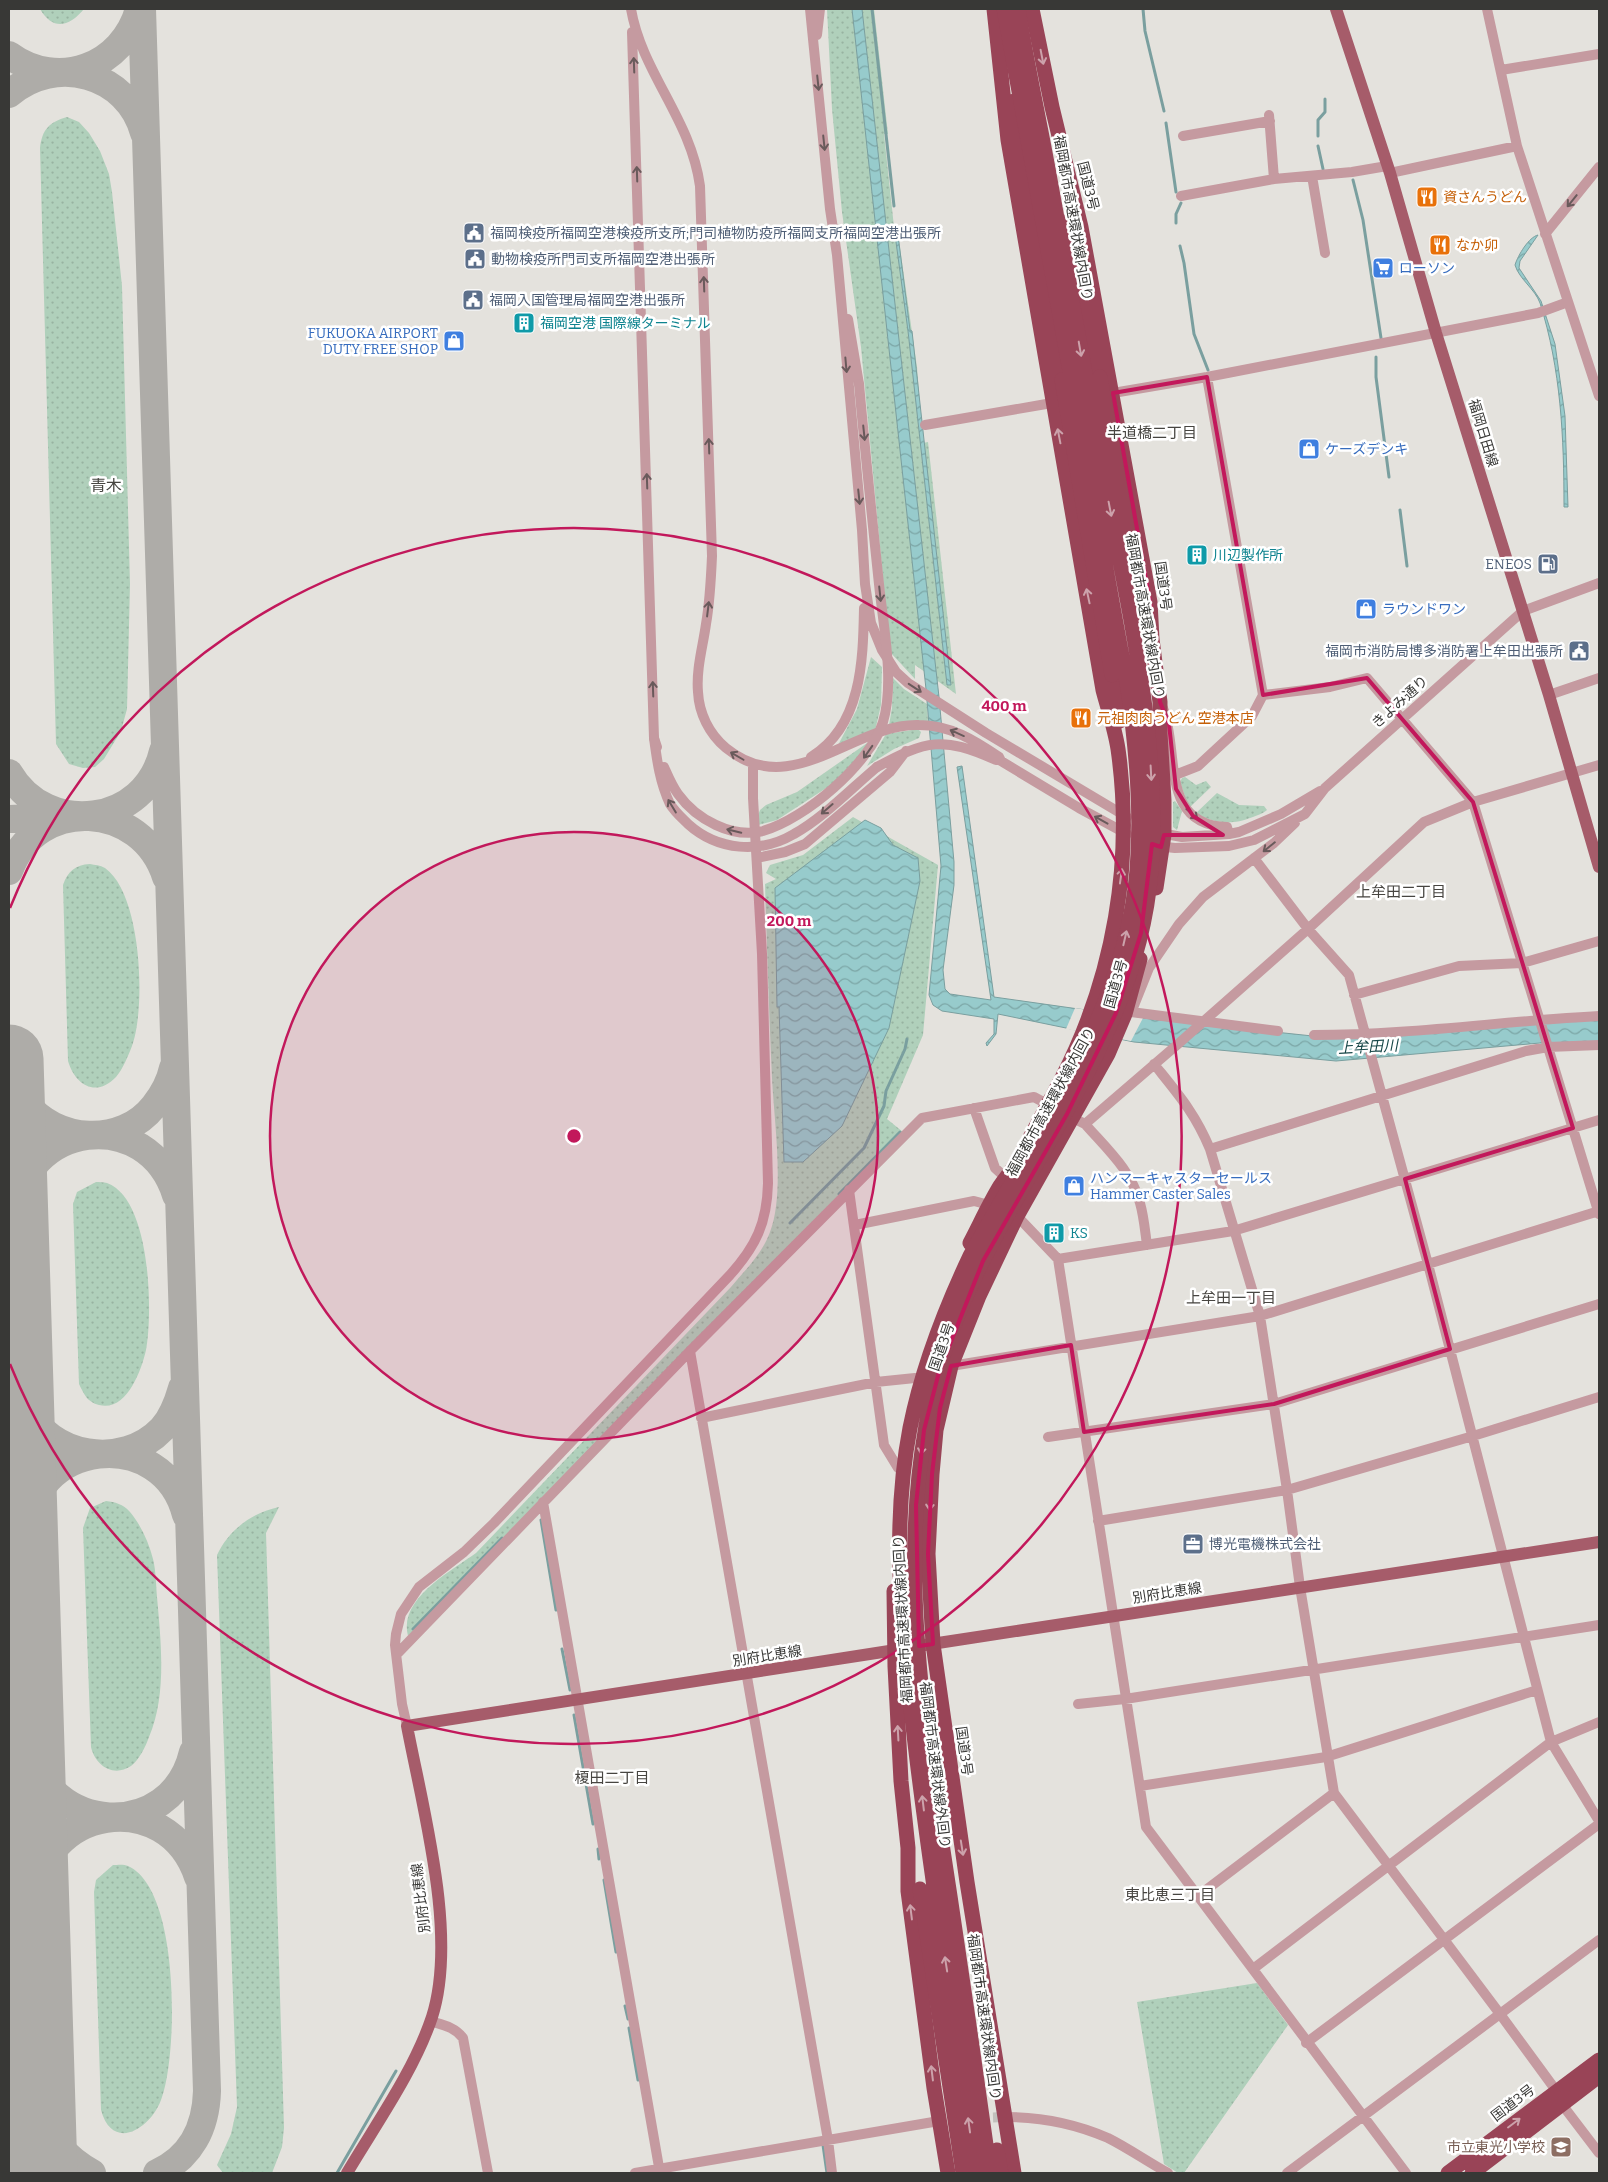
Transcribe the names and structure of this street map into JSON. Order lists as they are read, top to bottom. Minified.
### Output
{"streets":{"highway":["国道3号","福岡都市高速環状線内回り","福岡都市高速環状線外回り"],"main road":["福岡日田線","別府比恵線"],"street":["きよみ通り"]},"crossings":[["国道3号","きよみ通り"],["国道3号","別府比恵線"],["福岡都市高速環状線内回り","福岡都市高速環状線外回り"],["福岡日田線","きよみ通り"]],"districts":["半道橋二丁目","青木","上牟田二丁目","上牟田一丁目","榎田二丁目","東比恵三丁目"],"water":["上牟田川"],"places":{"restaurant":["資さんうどん","なか卯","元祖肉肉うどん 空港本店"],"public building":["福岡検疫所福岡空港検疫所支所;門司植物防疫所福岡支所福岡空港出張所","動物検疫所門司支所福岡空港出張所","福岡入国管理局福岡空港出張所","福岡市消防局博多消防署上牟田出張所"],"supermarket":["ローソン"],"building":["福岡空港 国際線ターミナル","川辺製作所","KS"],"shop":["FUKUOKA AIRPORT DUTY FREE SHOP","ケーズデンキ","ラウンドワン","ハンマーキャスターセールス Hammer Caster Sales"],"fuel station":["ENEOS"],"office":["博光電機株式会社"],"school or university":["市立東光小学校"]},"rings":["400 m","200 m"]}
